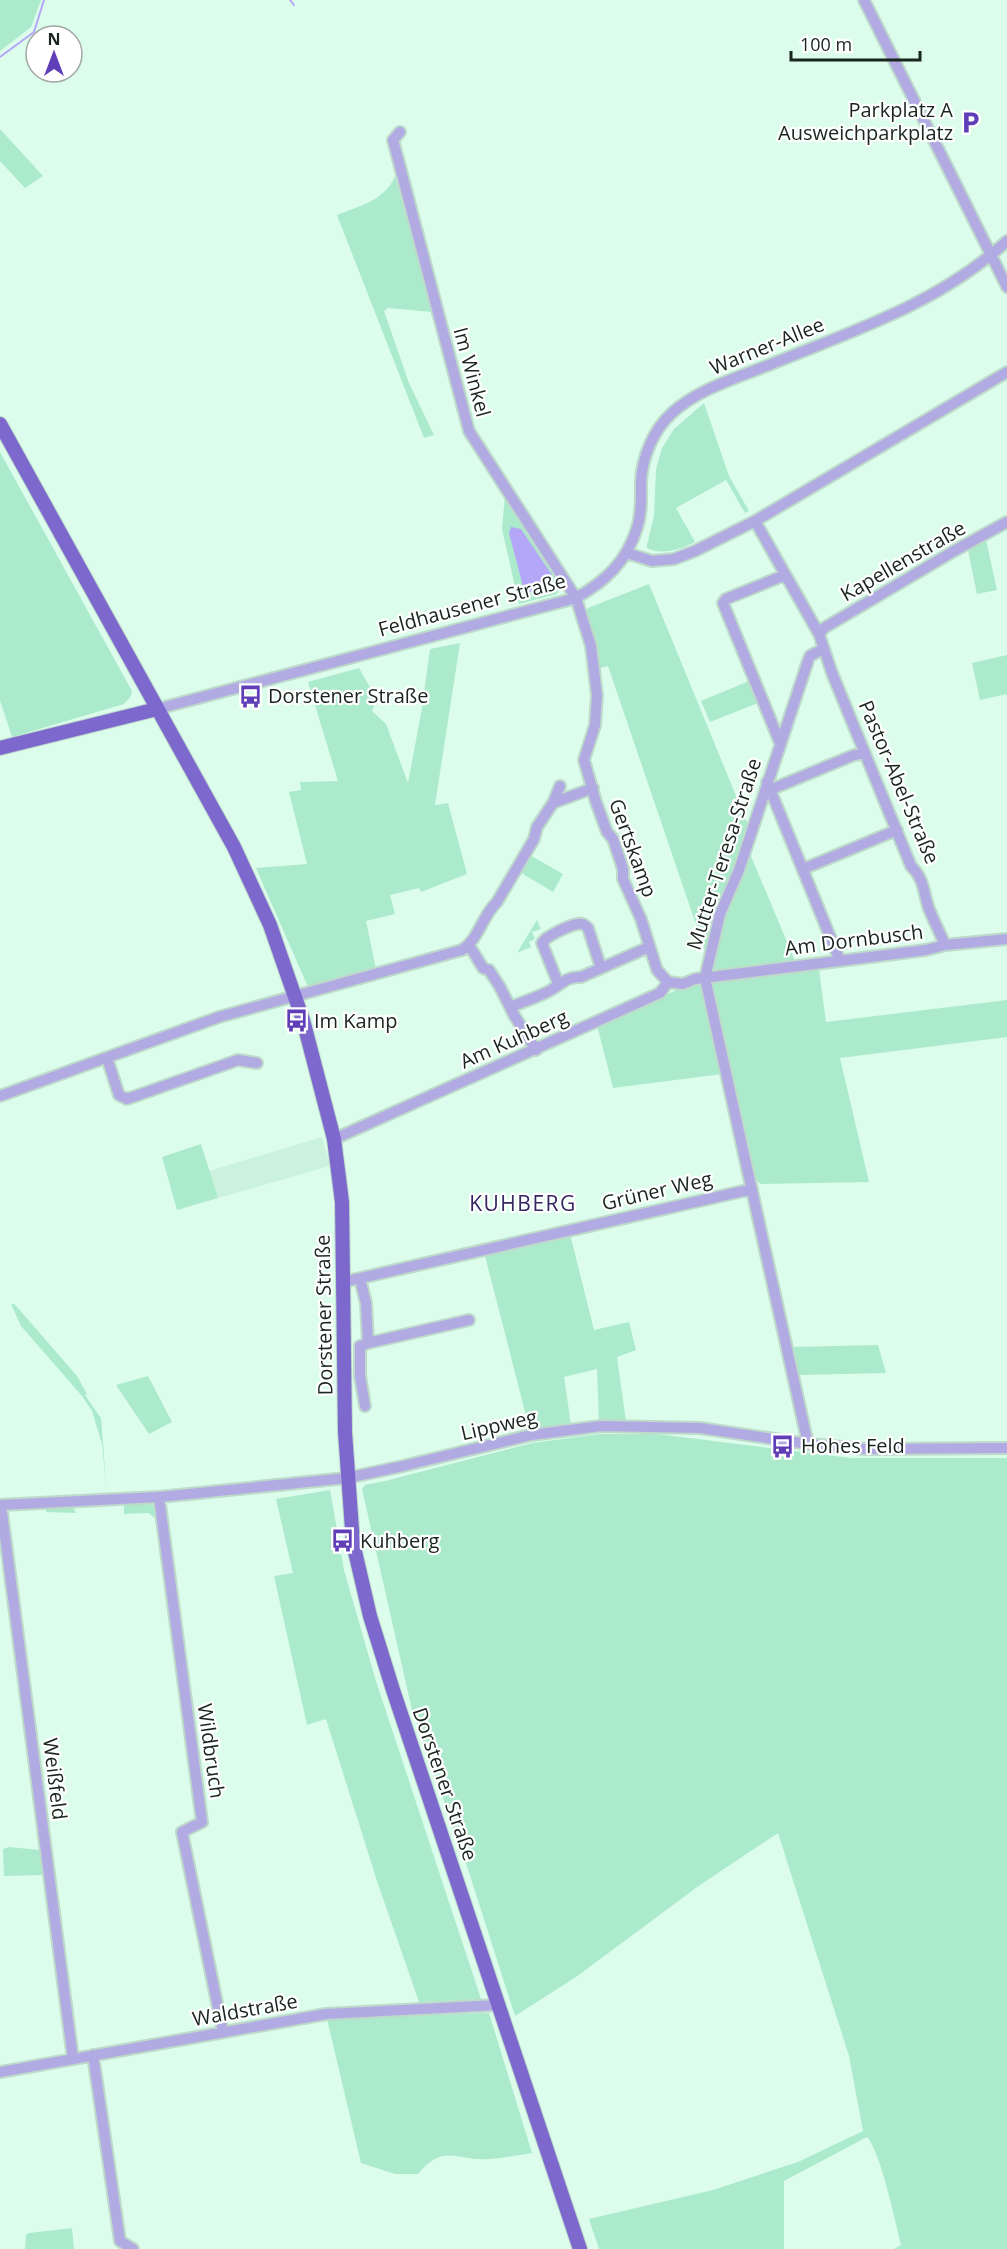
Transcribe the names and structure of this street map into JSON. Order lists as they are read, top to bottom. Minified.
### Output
{"streets":{"main road":["Feldhausener Straße","Dorstener Straße"],"street":["Warner-Allee","Im Winkel","Kapellenstraße","Pastor-Abel-Straße","Gertskamp","Mutter-Teresa-Straße","Am Dornbusch","Am Kuhberg","Grüner Weg","Lippweg","Wildbruch","Weißfeld","Waldstraße"]},"crossings":[["Warner-Allee","Feldhausener Straße"],["Im Winkel","Feldhausener Straße"],["Im Winkel","Gertskamp"],["Kapellenstraße","Pastor-Abel-Straße"],["Feldhausener Straße","Gertskamp"],["Feldhausener Straße","Dorstener Straße"],["Pastor-Abel-Straße","Mutter-Teresa-Straße"],["Pastor-Abel-Straße","Am Dornbusch"],["Gertskamp","Am Kuhberg"],["Mutter-Teresa-Straße","Am Dornbusch"],["Am Kuhberg","Dorstener Straße"],["Grüner Weg","Dorstener Straße"],["Dorstener Straße","Lippweg"],["Dorstener Straße","Waldstraße"],["Lippweg","Wildbruch"],["Lippweg","Weißfeld"],["Wildbruch","Waldstraße"],["Weißfeld","Waldstraße"]],"districts":["KUHBERG"],"places":{"parking":["Parkplatz A Ausweichparkplatz"],"bus stop":["Dorstener Straße","Im Kamp","Hohes Feld","Kuhberg"]},"scale_bar":"100 m","north":"top"}
